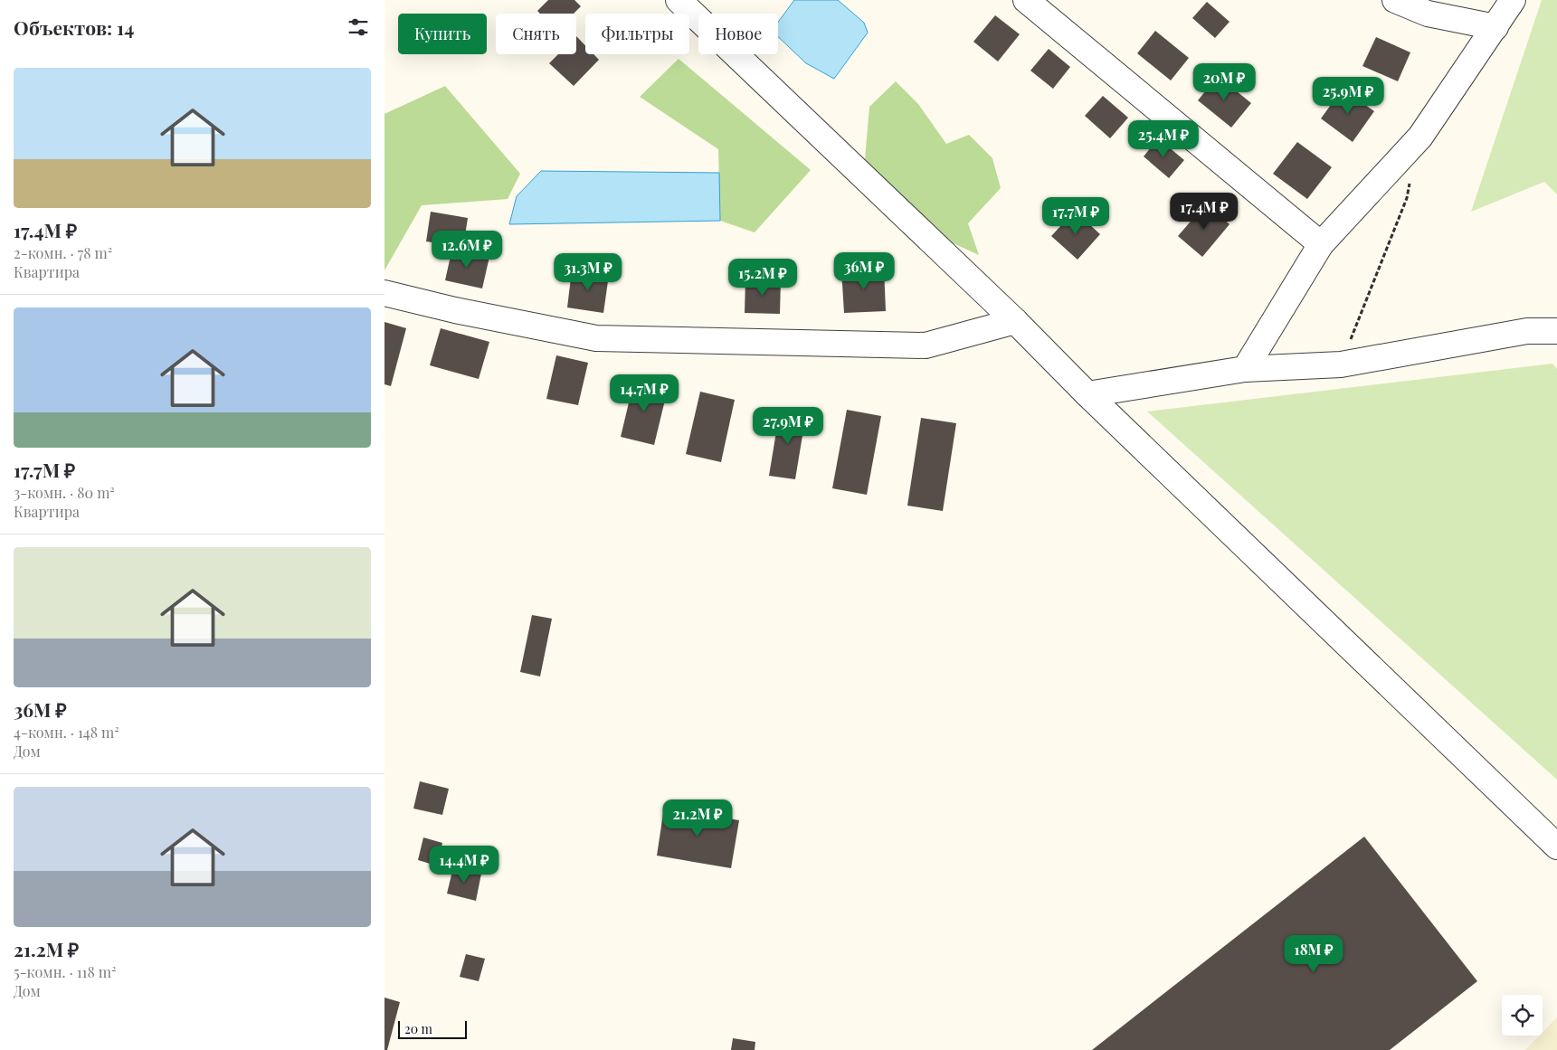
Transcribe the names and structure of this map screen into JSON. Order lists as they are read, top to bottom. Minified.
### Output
{"scale_bar":"20 m","page":{"heading":"Объектов: 14","chip":["Купить","Снять","Фильтры","Новое"],"list":[{"name":"17.4M ₽","note":"2-комн. · 78 m² · Квартира"},{"name":"17.7M ₽","note":"3-комн. · 80 m² · Квартира"},{"name":"36M ₽","note":"4-комн. · 148 m² · Дом"},{"name":"21.2M ₽","note":"5-комн. · 118 m² · Дом"}],"price":["20M ₽","25.9M ₽","25.4M ₽","17.4M ₽","17.7M ₽","12.6M ₽","36M ₽","31.3M ₽","15.2M ₽","14.7M ₽","27.9M ₽","21.2M ₽","14.4M ₽","18M ₽"],"scale":"20 m"}}
